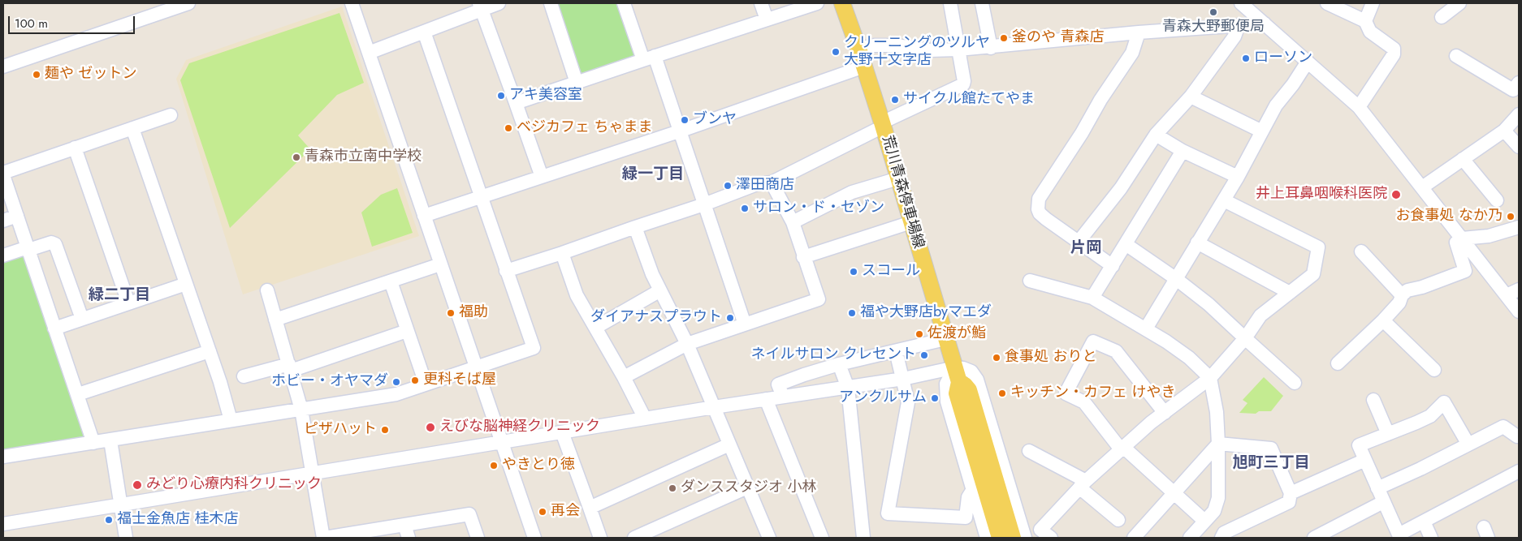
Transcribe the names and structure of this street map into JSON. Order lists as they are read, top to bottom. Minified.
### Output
{"streets":{"main road":["荒川青森停車場線"]},"districts":["緑一丁目","片岡","緑二丁目","旭町三丁目"],"places":["青森大野郵便局","釜のや 青森店","クリーニングのツルヤ 大野十文字店","ローソン","麺や ゼットン","アキ美容室","サイクル館たてやま","ブンヤ","ベジカフェ ちゃまま","青森市立南中学校","澤田商店","井上耳鼻咽喉科医院","サロン・ド・セゾン","お食事処 なか乃","スコール","福助","福や大野店byマエダ","ダイアナスプラウト","佐渡が鮨","ネイルサロン クレセント","食事処 おりと","更科そば屋","ホビー・オヤマダ","キッチン・カフェ けやき","アンクルサム","えびな脳神経クリニック","ピザハット","やきとり徳","みどり心療内科クリニック","ダンススタジオ 小林","再会","福士金魚店 桂木店"],"scale_bar":"100 m"}
